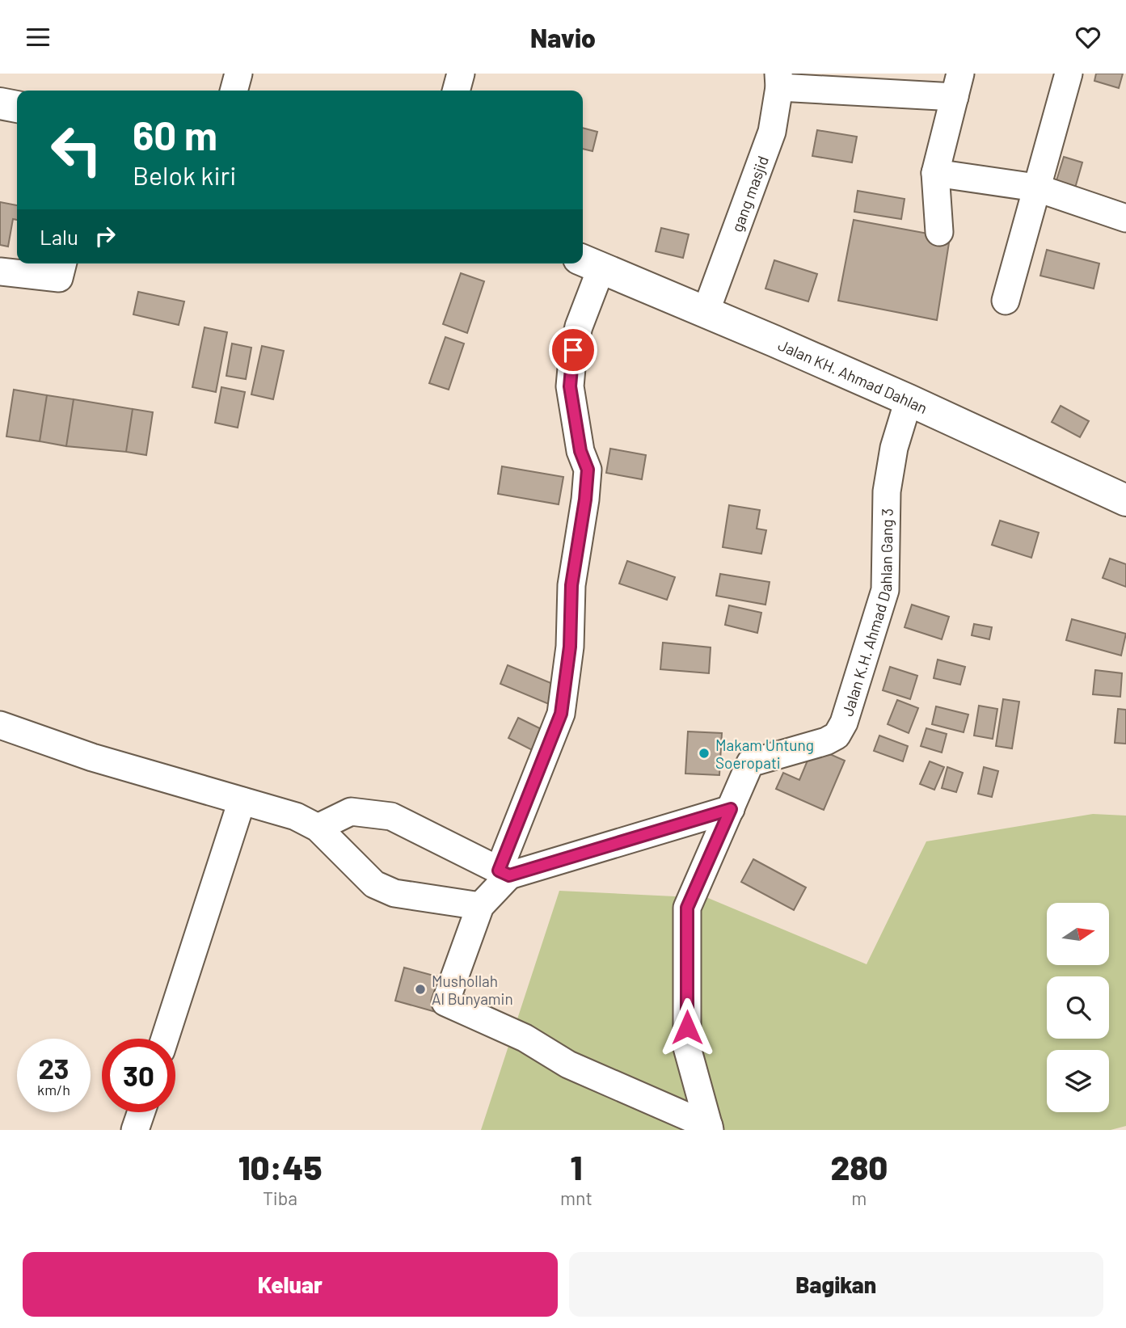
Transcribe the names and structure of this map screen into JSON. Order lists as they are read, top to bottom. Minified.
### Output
{"streets":{"main road":["Jalan KH. Ahmad Dahlan"],"street":["gang masjid","Jalan K.H. Ahmad Dahlan Gang 3"]},"crossings":[["gang masjid","Jalan KH. Ahmad Dahlan"],["Jalan KH. Ahmad Dahlan","Jalan K.H. Ahmad Dahlan Gang 3"]],"places":["Makam Untung Soeropati","Mushollah Al Bunyamin"],"north":"right","page":{"header":"Navio","turn":["60 m","Belok kiri"],"then":"Lalu","speed":"23 km/h","limit":"30","eta":["10:45","Tiba","1","mnt","280","m"],"buttons":["Keluar","Bagikan"]}}
